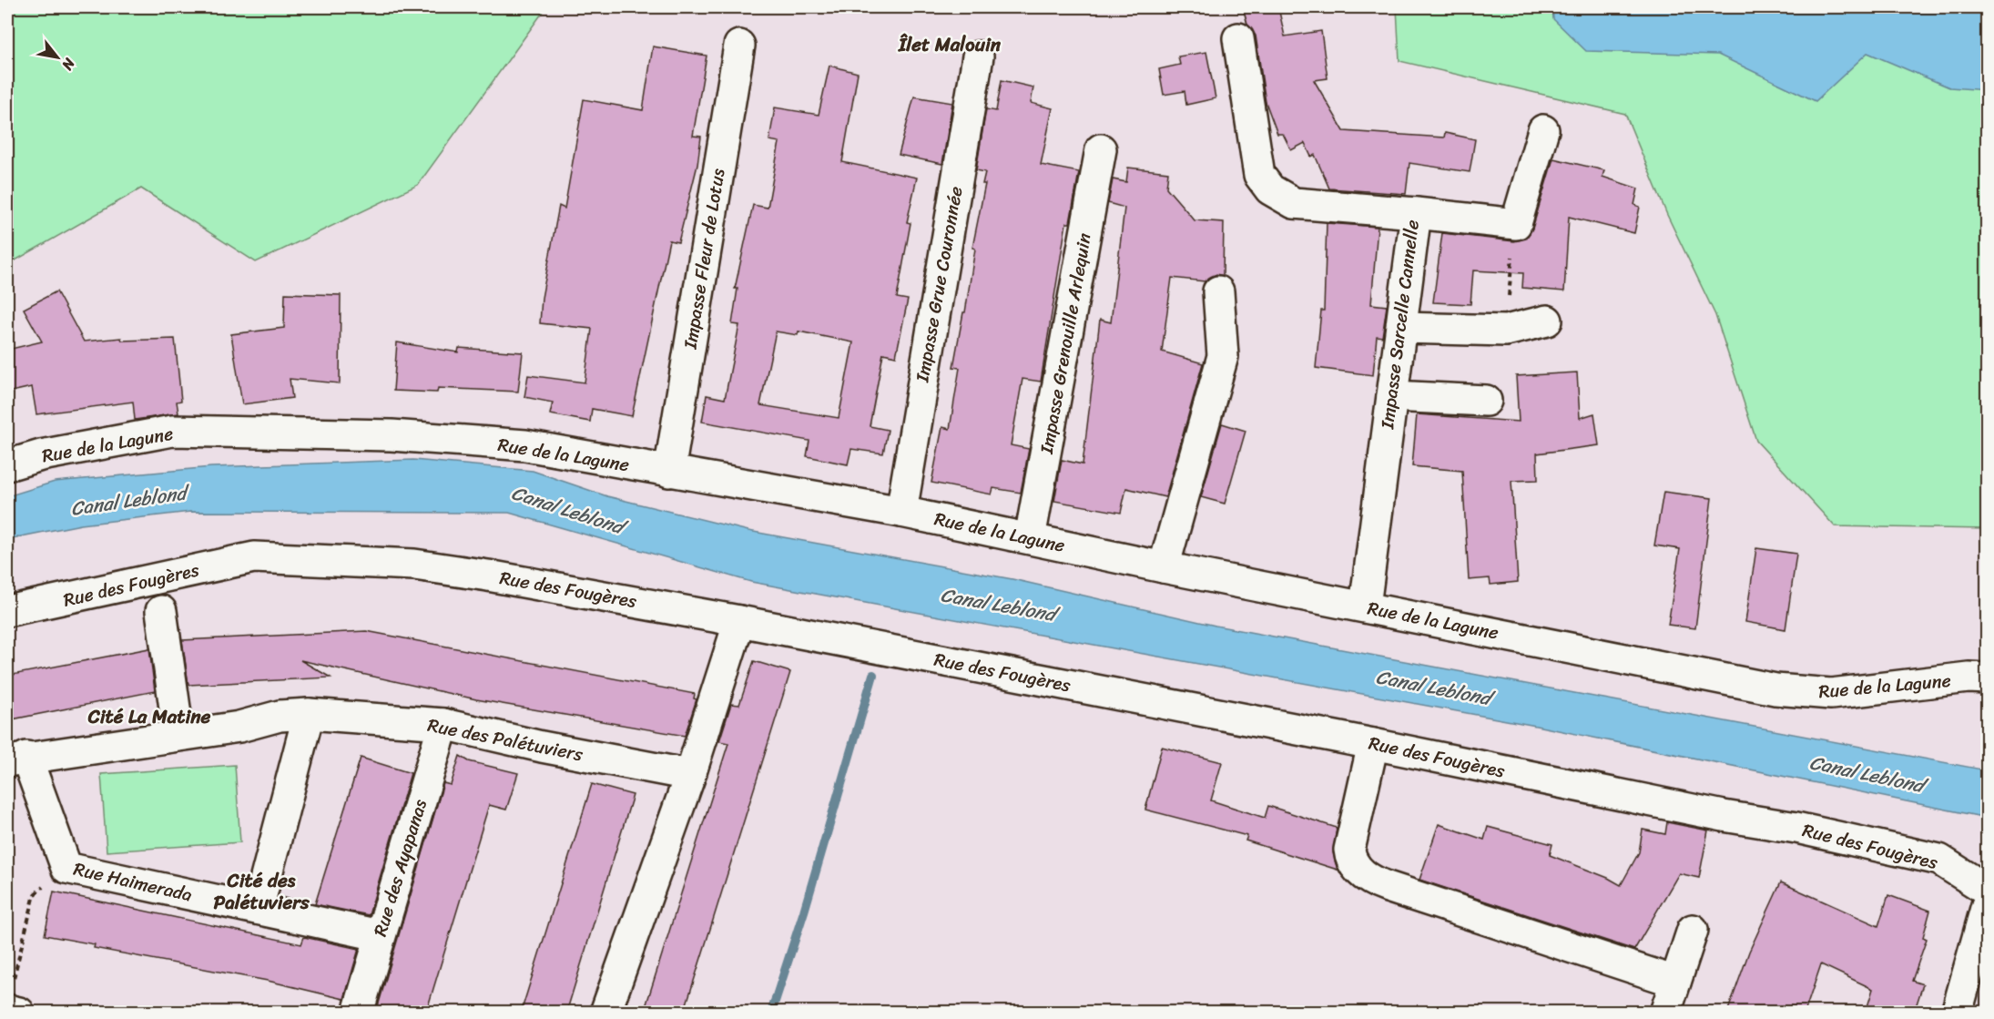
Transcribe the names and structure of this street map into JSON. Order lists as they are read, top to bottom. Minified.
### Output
{"streets":{"street":["Impasse Fleur de Lotus","Impasse Grue Couronnée","Impasse Sarcelle Cannelle","Impasse Grenouille Arlequin","Rue de la Lagune","Rue des Fougères","Rue des Palétuviers","Rue des Ayapanas","Rue Haimerada"]},"crossings":[["Impasse Fleur de Lotus","Rue de la Lagune"],["Impasse Grue Couronnée","Rue de la Lagune"],["Impasse Sarcelle Cannelle","Rue de la Lagune"],["Impasse Grenouille Arlequin","Rue de la Lagune"],["Rue des Palétuviers","Rue des Ayapanas"],["Rue des Palétuviers","Rue Haimerada"],["Rue des Ayapanas","Rue Haimerada"]],"districts":["Îlet Malouin","Cité La Matine","Cité des Palétuviers"],"water":["Canal Leblond"],"north":"bottom right"}
